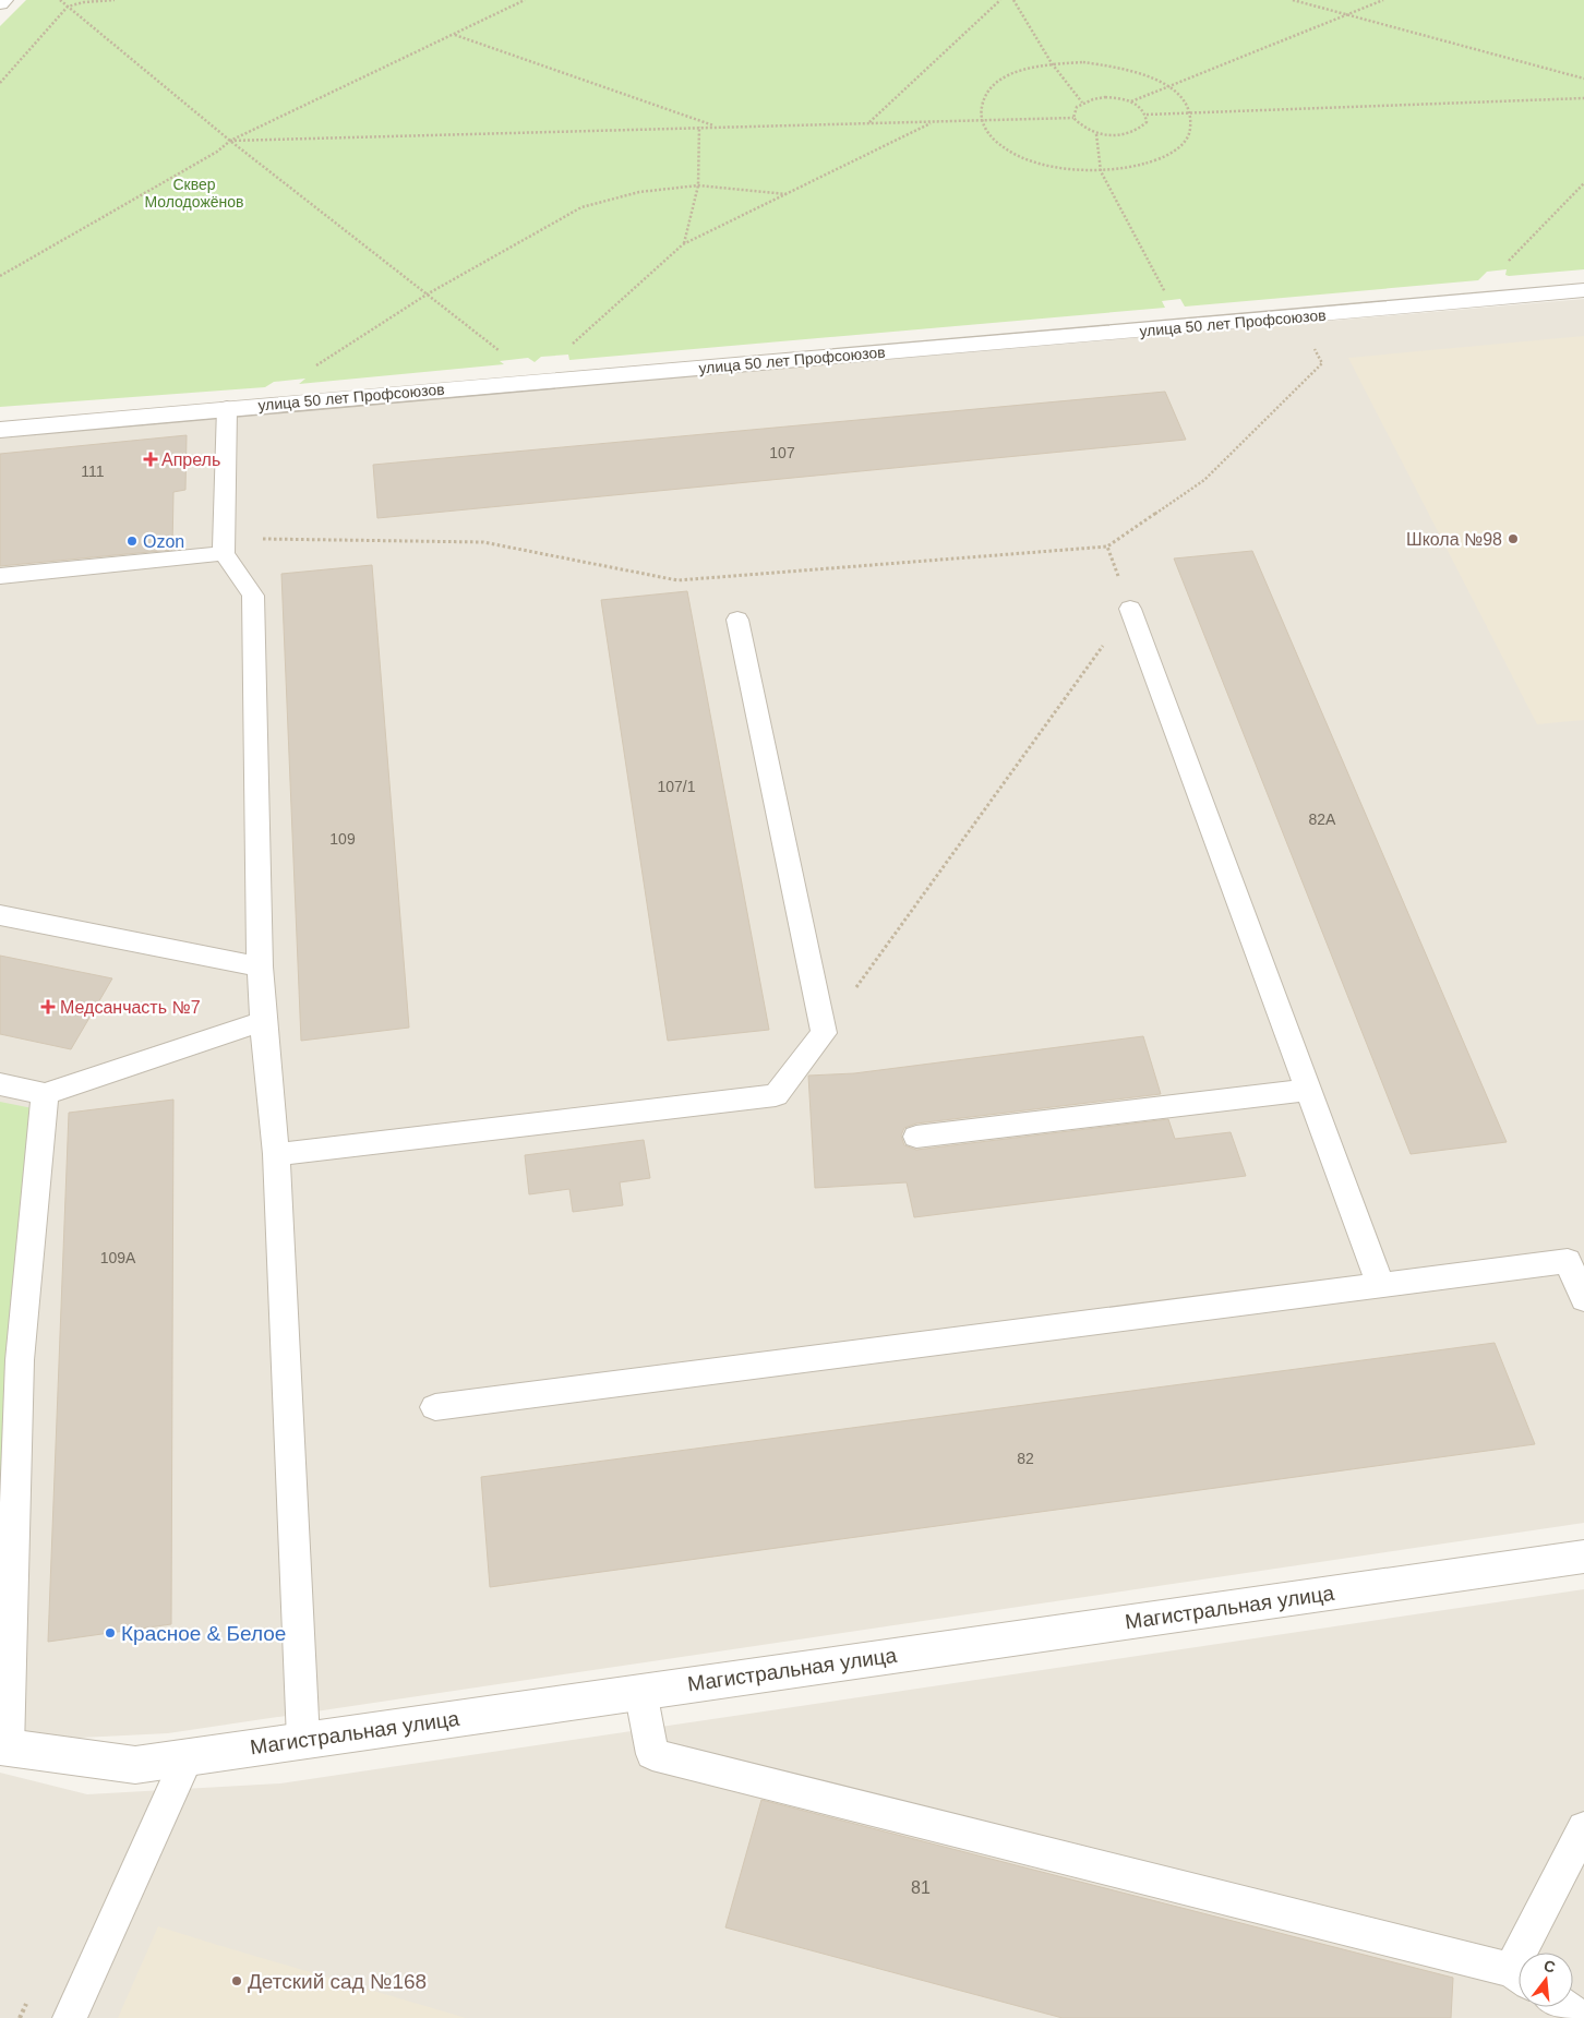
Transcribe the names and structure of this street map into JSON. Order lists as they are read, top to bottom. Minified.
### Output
{"streets":{"street":["улица 50 лет Профсоюзов","Магистральная улица"]},"parks":["Сквер Молодожёнов"],"places":{"health":["Апрель","Медсанчасть №7"],"other":["Школа №98","Ozon","Красное & Белое","Детский сад №168"]},"house_numbers":["107","111","107/1","82А","109","109А","82","81"],"north":"top"}
